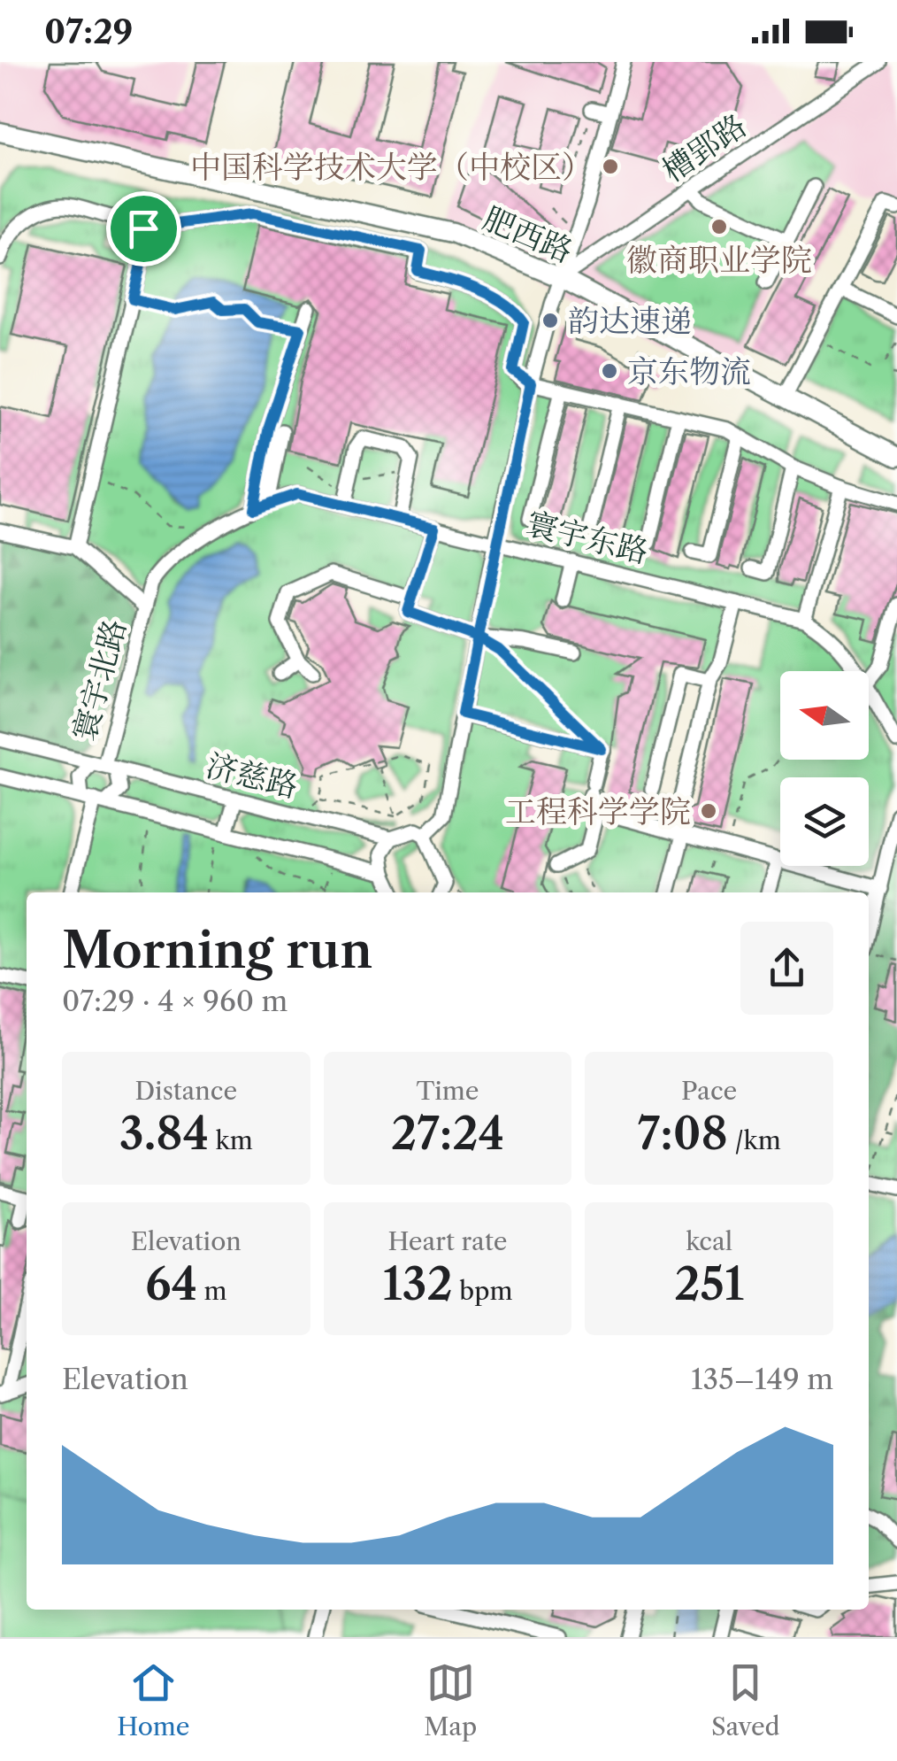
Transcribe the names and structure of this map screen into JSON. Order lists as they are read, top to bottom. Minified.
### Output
{"streets":{"main road":["肥西路"],"street":["槽郢路","寰宇东路","寰宇北路","济慈路"]},"crossings":[["槽郢路","肥西路"],["寰宇东路","寰宇北路"],["寰宇北路","济慈路"]],"places":["中国科学技术大学（中校区）","徽商职业学院","韵达速递","京东物流","工程科学学院"],"north":"left","page":{"status":"07:29","heading":["Morning run","07:29 · 4 × 960 m"],"stats":[["Distance","3.84 km"],["Time","27:24"],["Pace","7:08 /km"],["Elevation","64 m"],["Heart rate","132 bpm"],["kcal","251"]],"chart":["Elevation","135–149 m"],"tabs":["Home","Map","Saved"]}}
